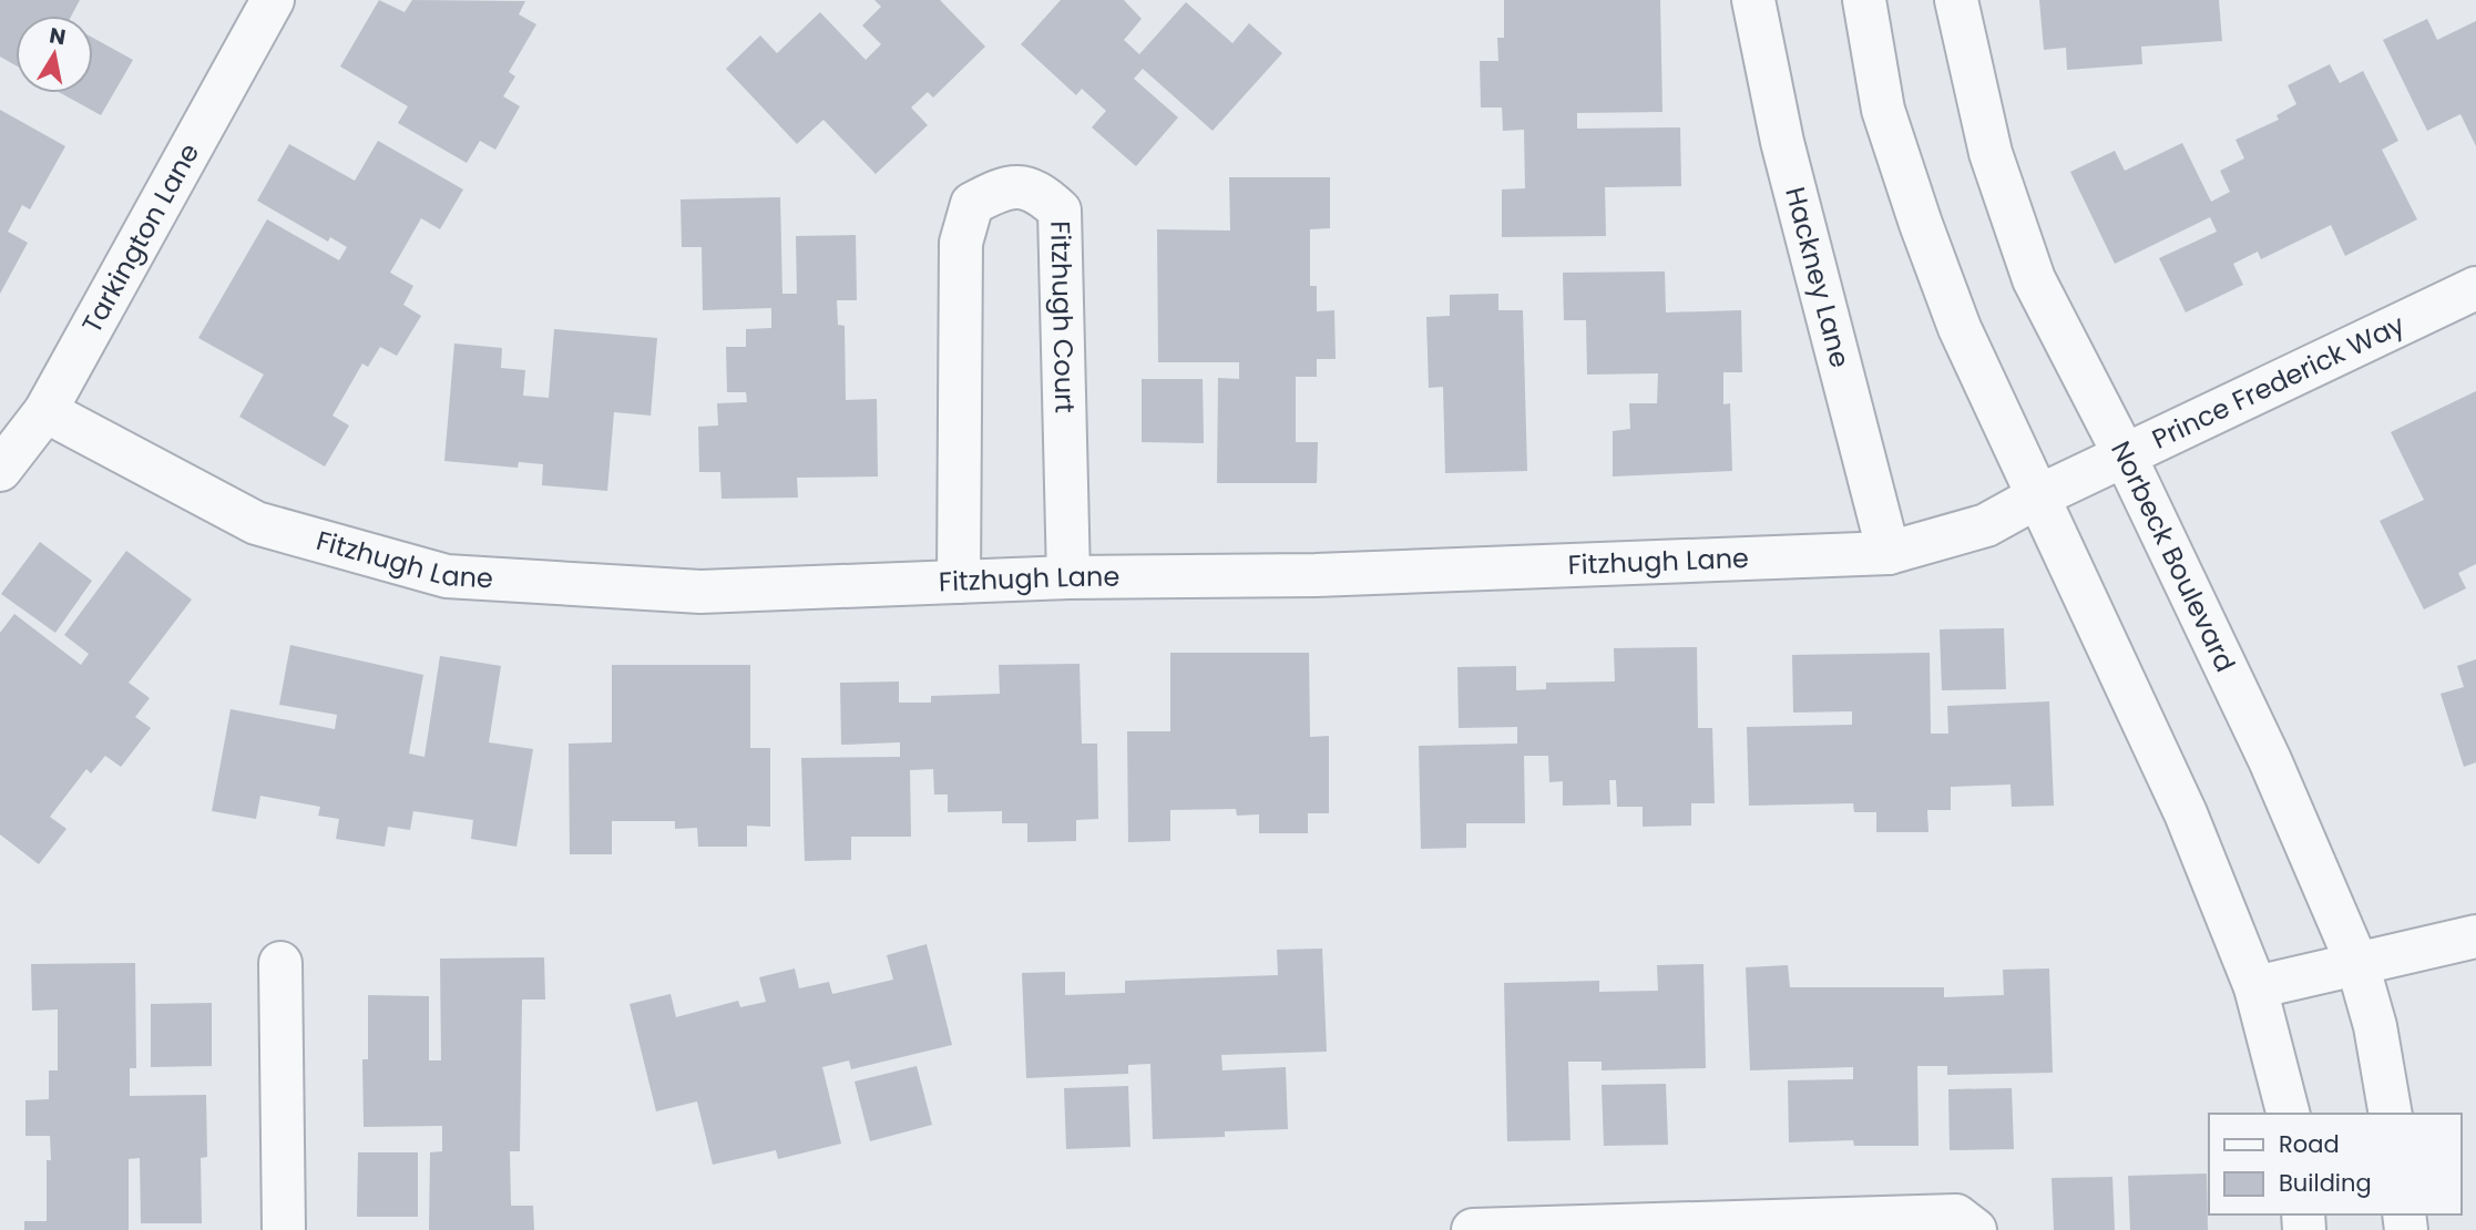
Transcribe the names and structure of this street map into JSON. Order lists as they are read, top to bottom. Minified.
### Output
{"streets":{"street":["Tarkington Lane","Hackney Lane","Fitzhugh Court","Prince Frederick Way","Norbeck Boulevard","Fitzhugh Lane"]},"crossings":[["Tarkington Lane","Fitzhugh Lane"],["Hackney Lane","Fitzhugh Lane"],["Fitzhugh Court","Fitzhugh Lane"],["Prince Frederick Way","Norbeck Boulevard"],["Prince Frederick Way","Fitzhugh Lane"]],"legend":["Road","Building"],"north":"top"}
